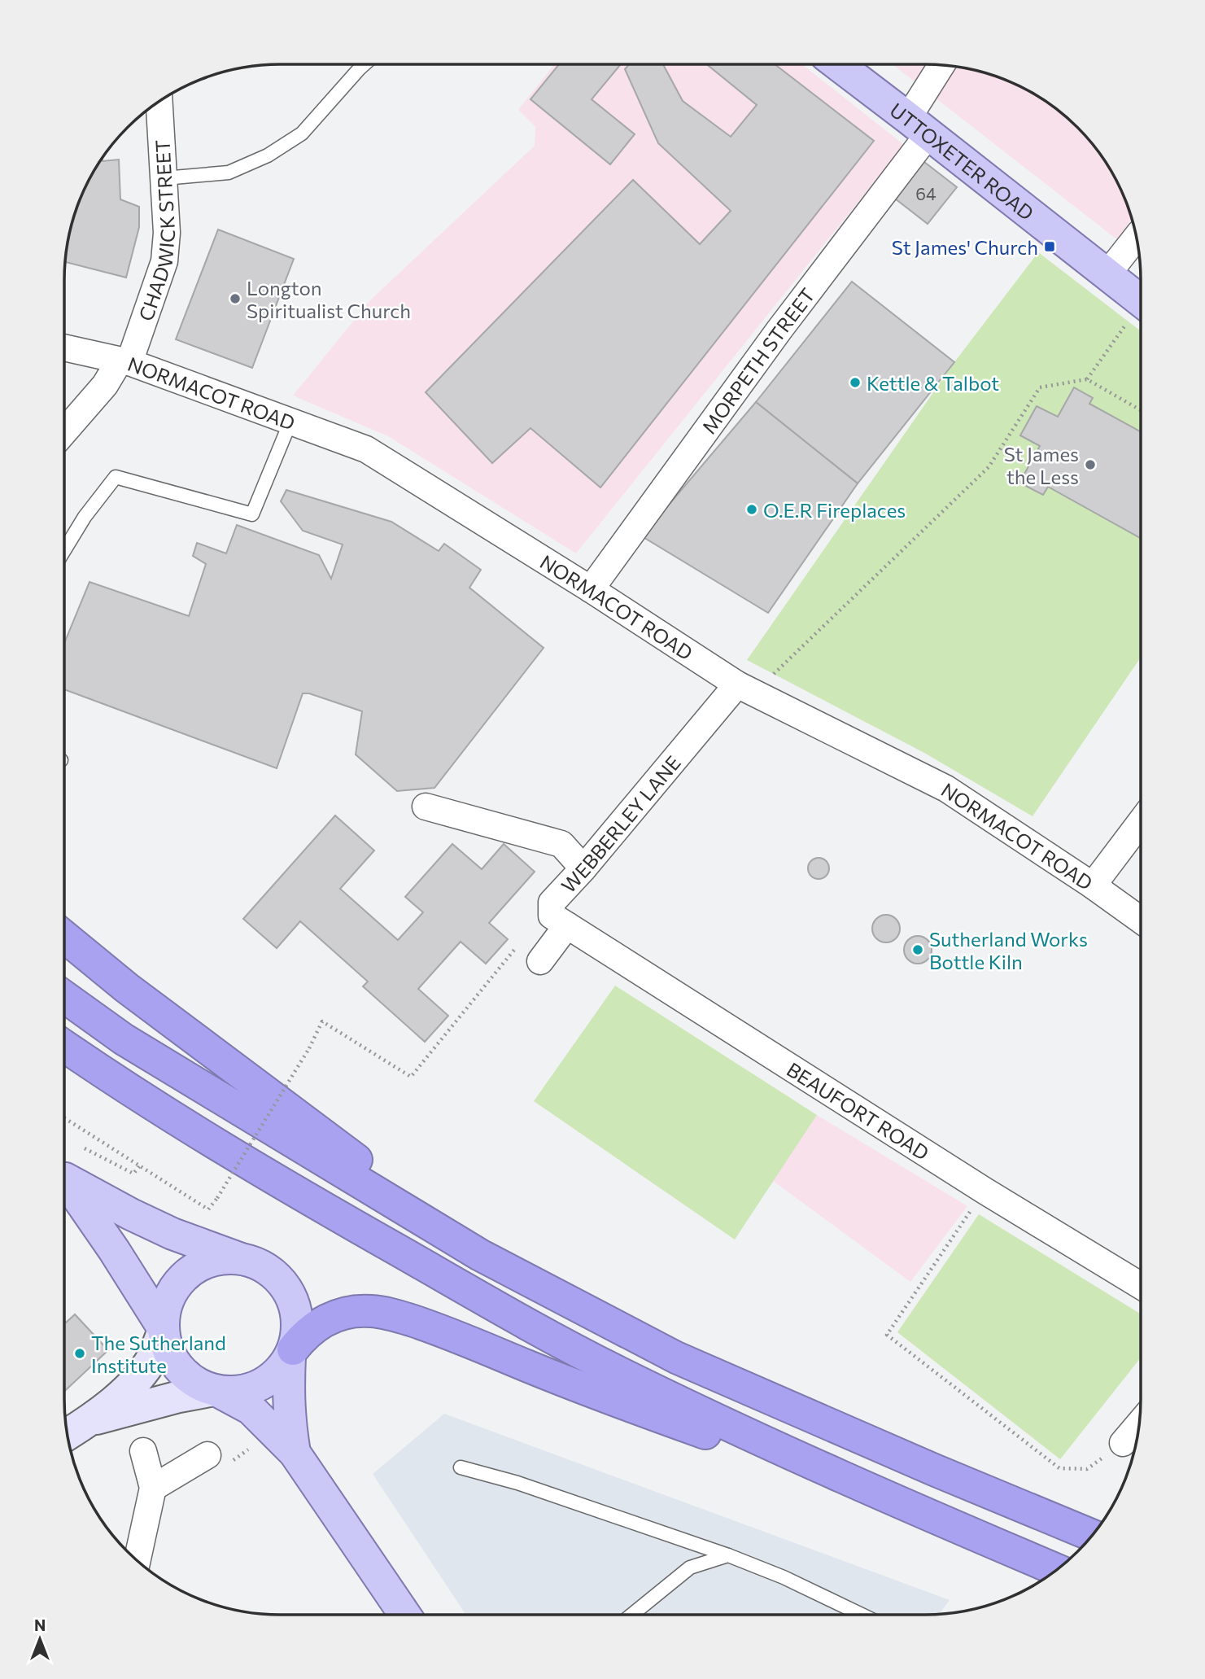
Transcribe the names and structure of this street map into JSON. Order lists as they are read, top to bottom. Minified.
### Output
{"streets":{"main road":["UTTOXETER ROAD"],"street":["CHADWICK STREET","MORPETH STREET","NORMACOT ROAD","WEBBERLEY LANE","BEAUFORT ROAD"]},"crossings":[["UTTOXETER ROAD","MORPETH STREET"],["CHADWICK STREET","NORMACOT ROAD"],["MORPETH STREET","NORMACOT ROAD"],["NORMACOT ROAD","WEBBERLEY LANE"],["WEBBERLEY LANE","BEAUFORT ROAD"]],"places":{"transit":["St James' Church"],"other":["Longton Spiritualist Church","Kettle & Talbot","St James the Less","O.E.R Fireplaces","Sutherland Works Bottle Kiln","The Sutherland Institute"]},"house_numbers":["64"],"north":"top"}
